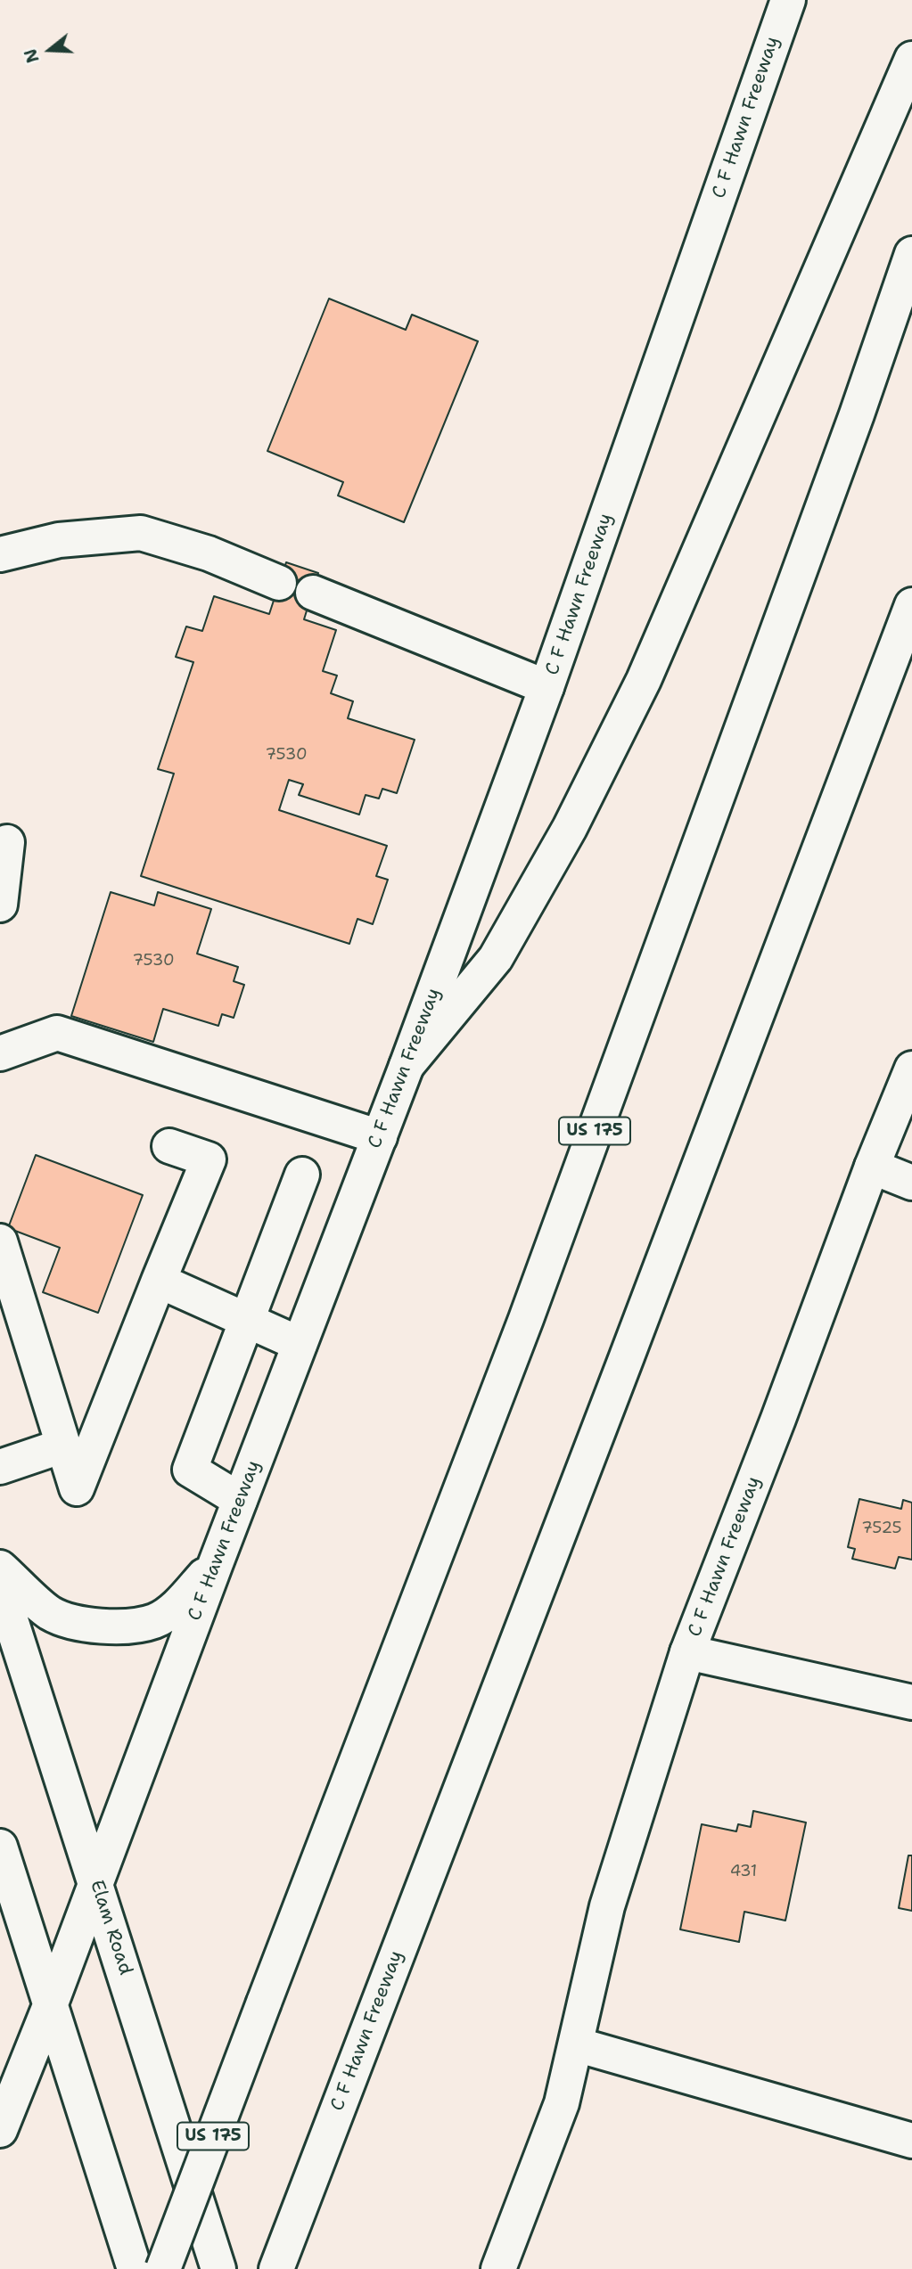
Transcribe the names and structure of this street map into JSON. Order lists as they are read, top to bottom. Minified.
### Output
{"streets":{"main road":["C F Hawn Freeway","US 175","Elam Road"]},"crossings":[["C F Hawn Freeway","Elam Road"]],"house_numbers":["7530","7530","7525","431"],"north":"left"}
